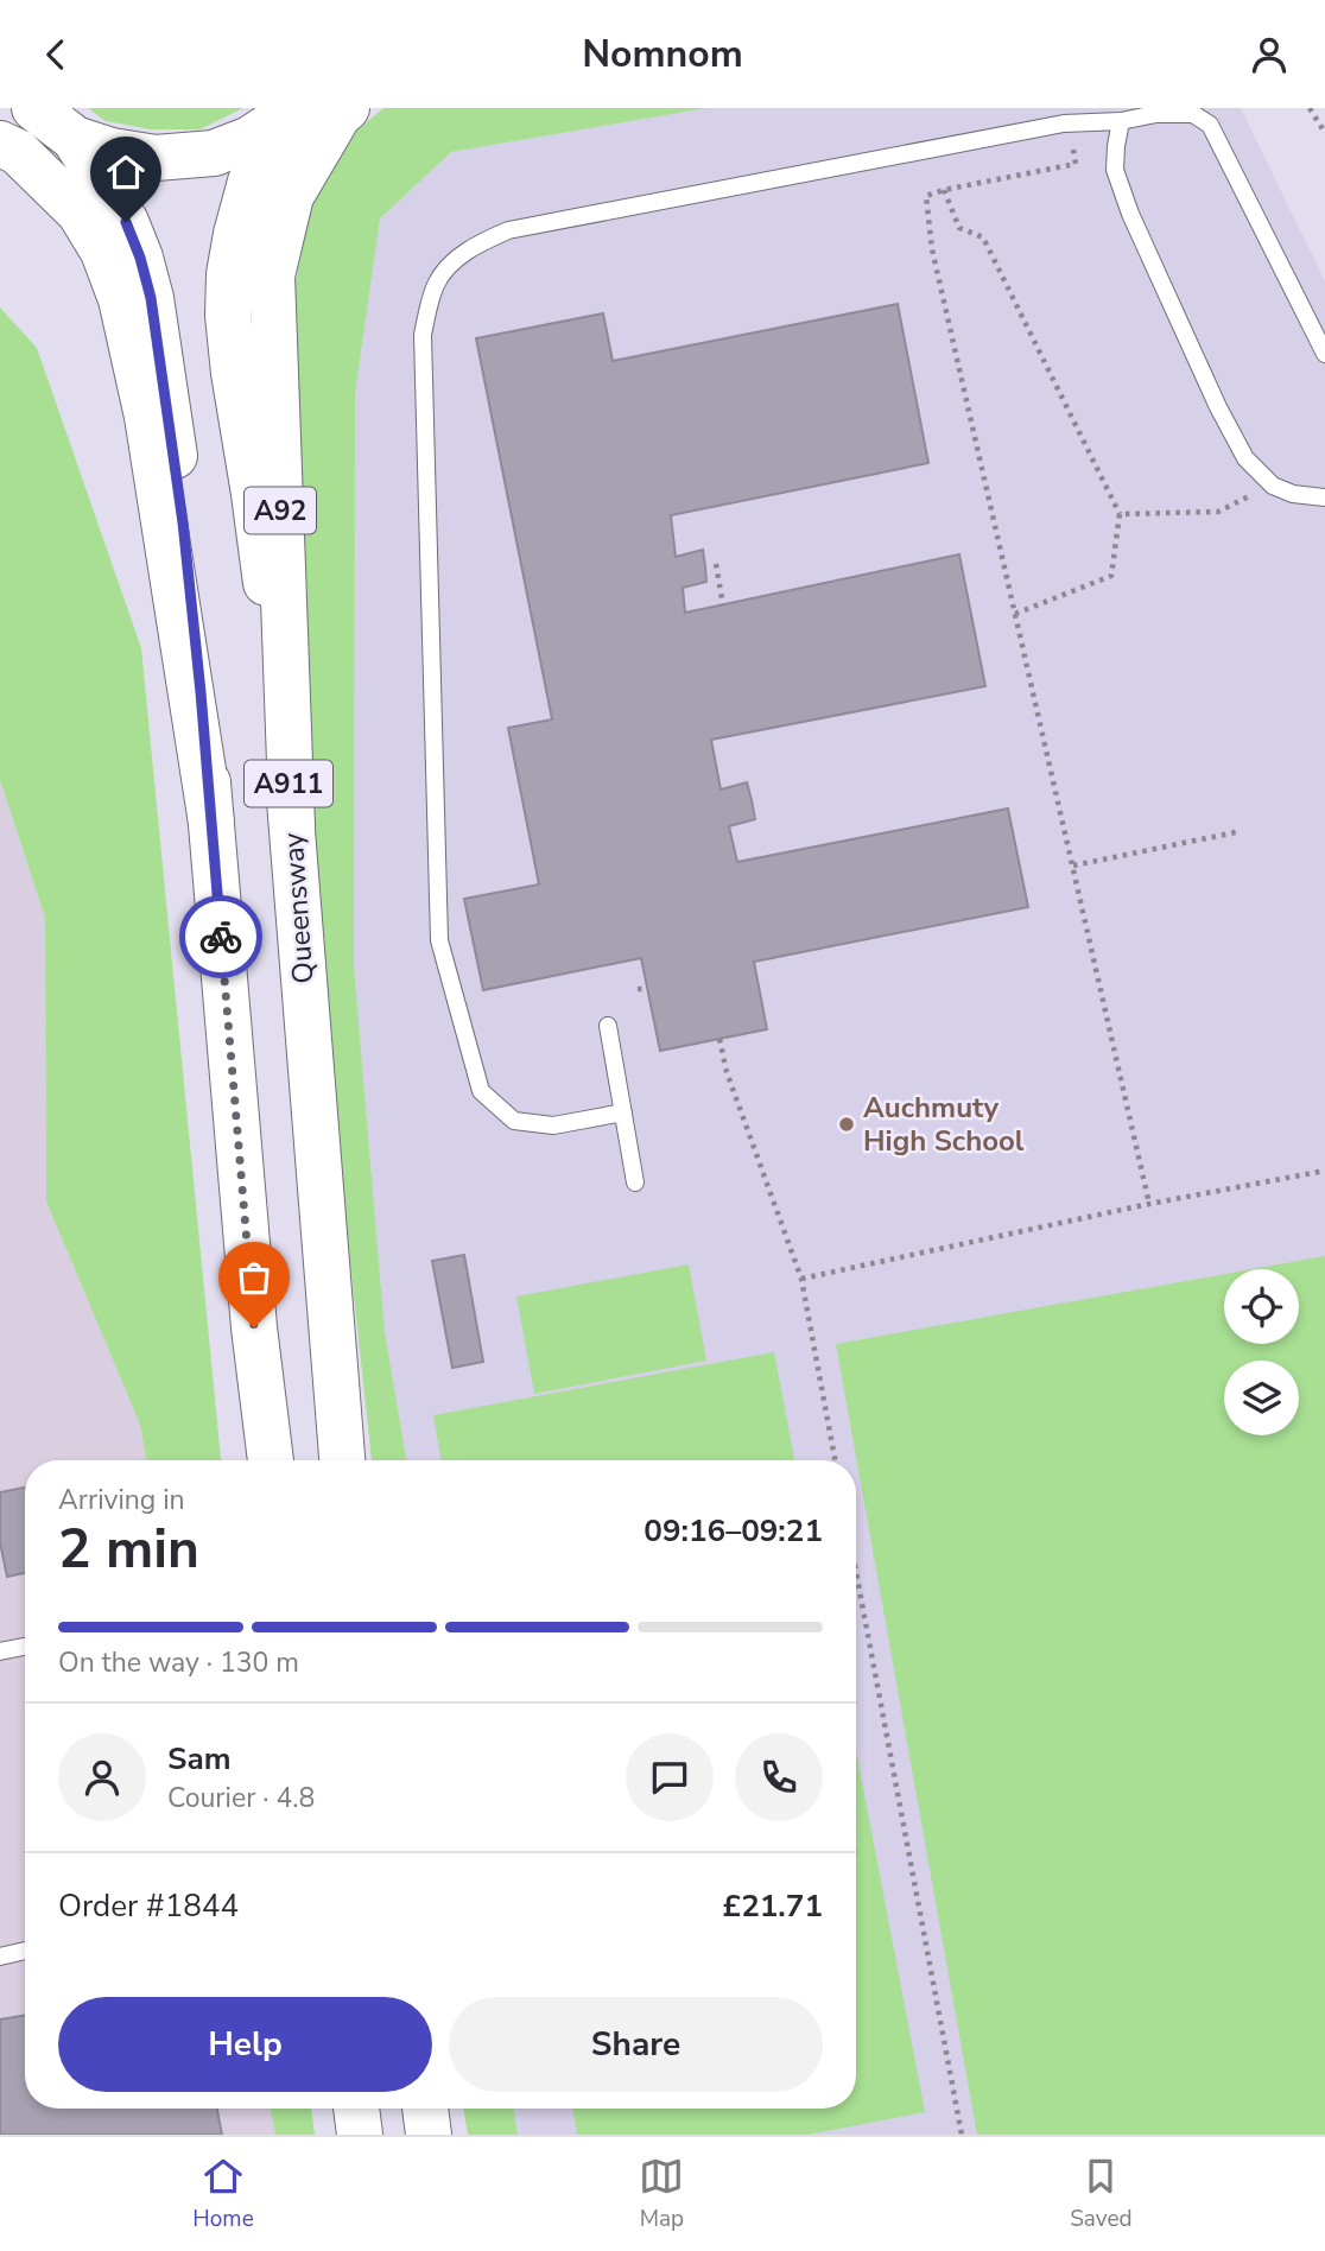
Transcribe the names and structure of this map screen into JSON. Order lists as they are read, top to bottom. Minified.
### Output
{"streets":{"main road":["A92","A911","Queensway"]},"crossings":[["A92","Queensway"]],"places":["Auchmuty High School"],"page":{"header":"Nomnom","heading":["2 min","Arriving in","09:16–09:21"],"panel":["Sam","Courier · 4.8","Order #1844","£21.71"],"bar":"On the way · 130 m","buttons":["Help","Share"],"tabs":["Home","Map","Saved"]}}
